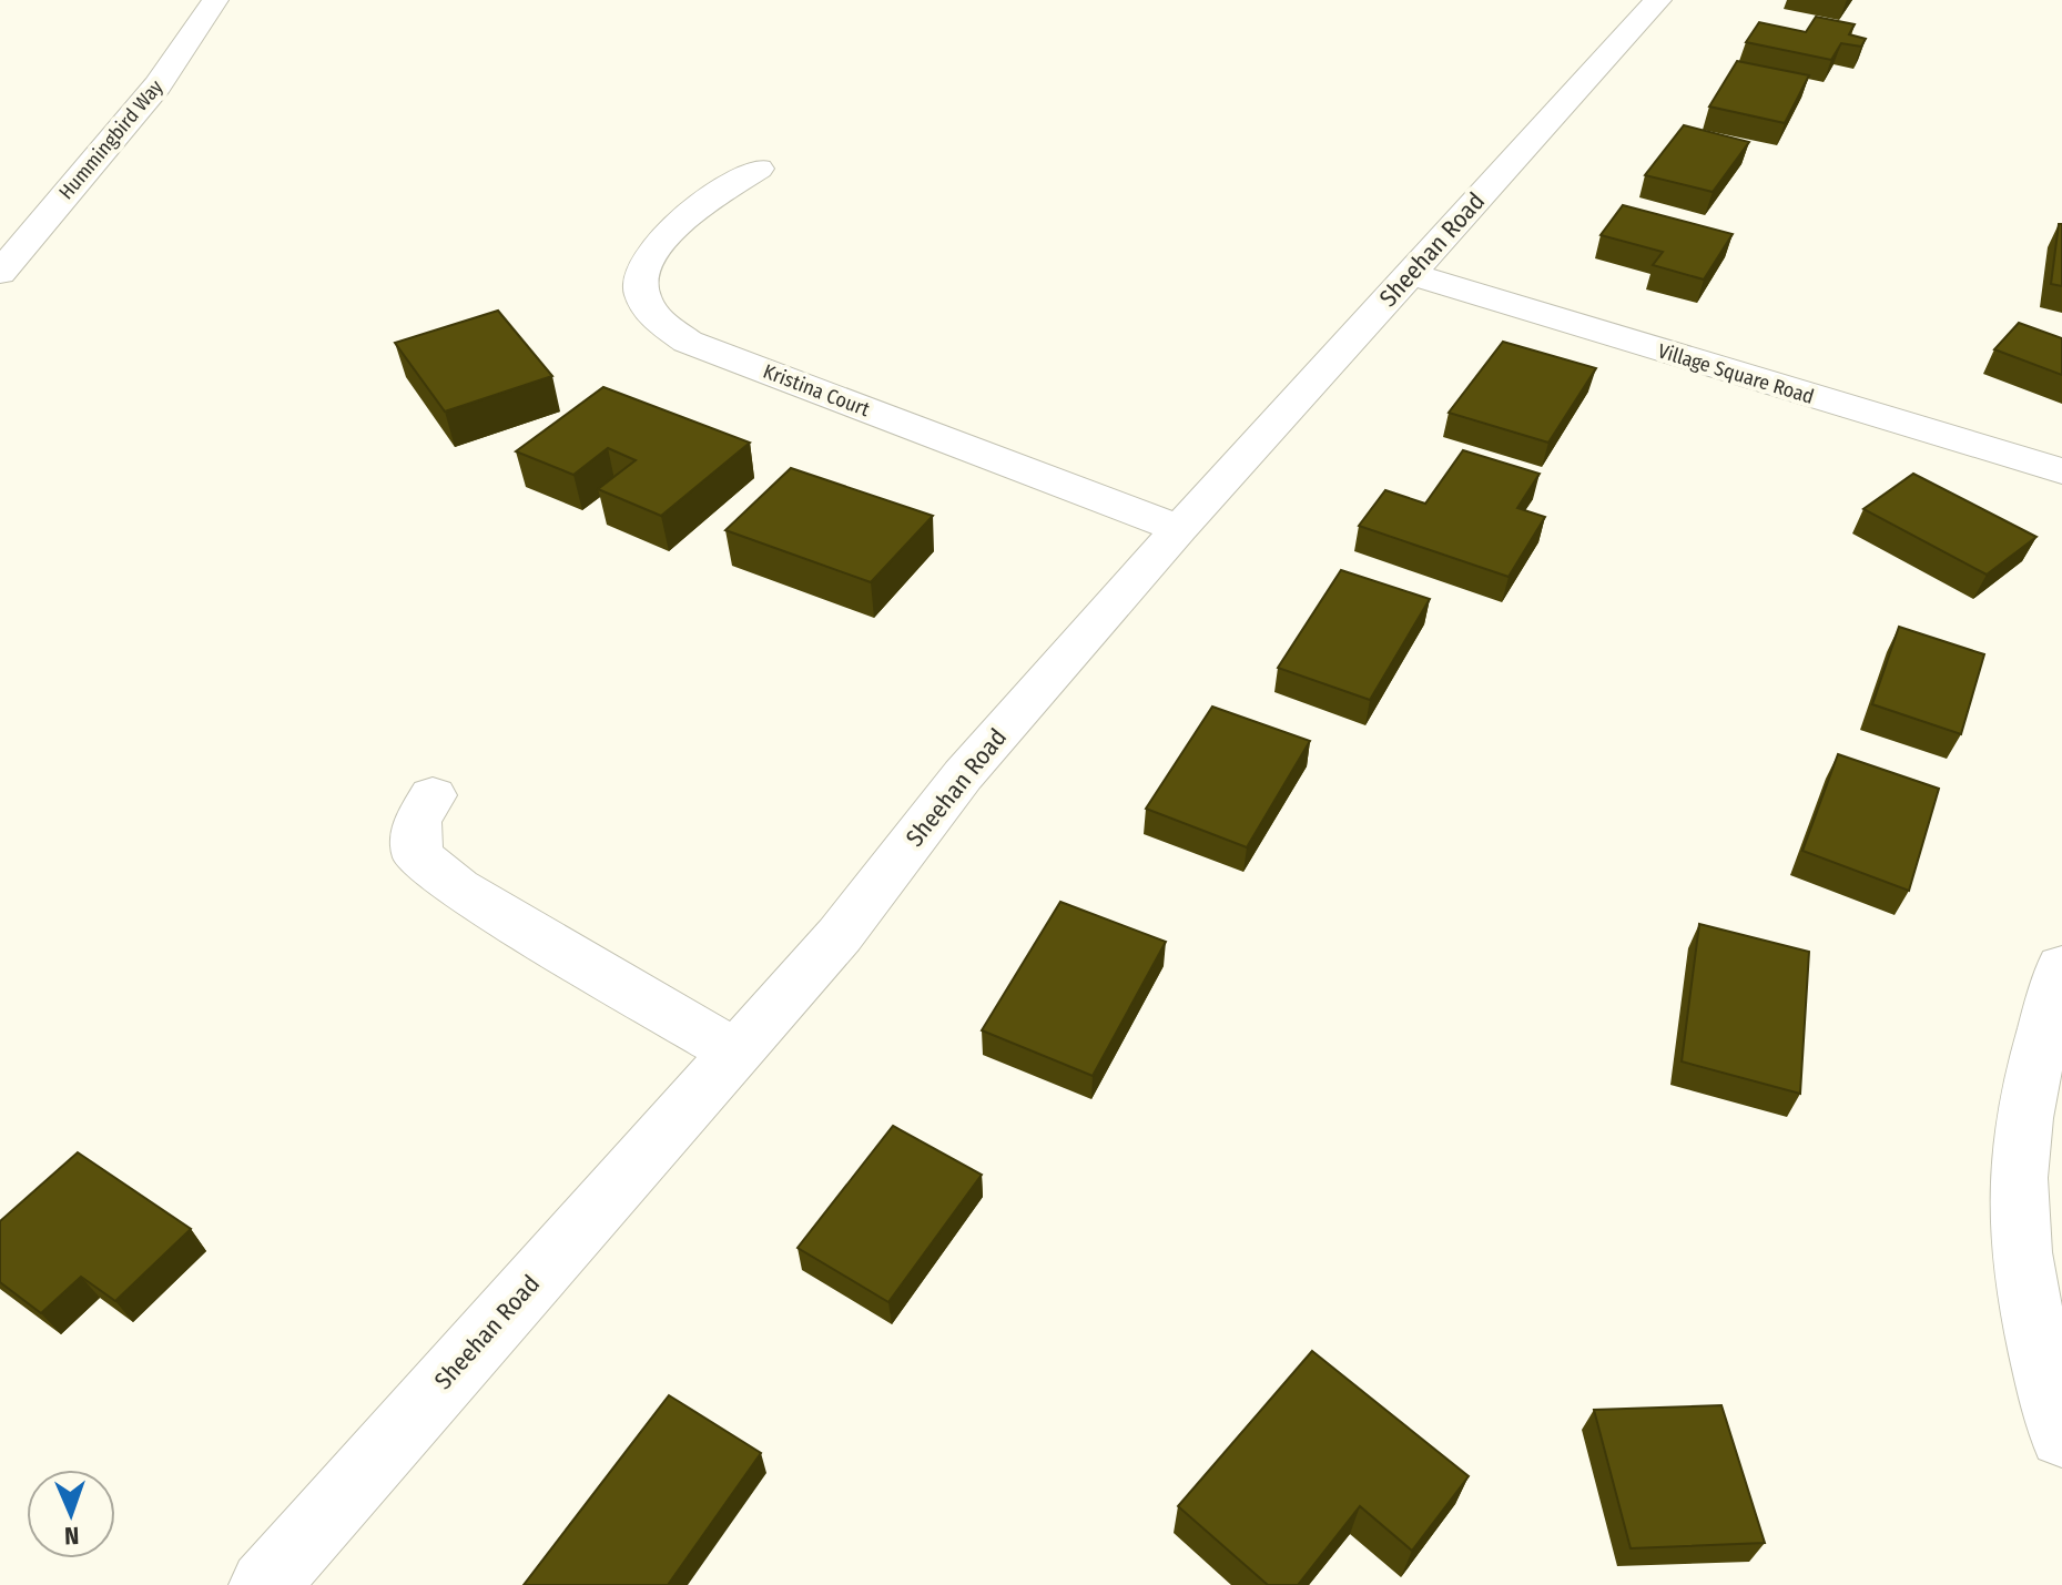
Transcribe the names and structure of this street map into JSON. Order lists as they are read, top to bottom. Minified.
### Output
{"streets":{"street":["Hummingbird Way","Sheehan Road","Village Square Road","Kristina Court"]},"crossings":[["Sheehan Road","Village Square Road"],["Sheehan Road","Kristina Court"]],"north":"bottom"}
